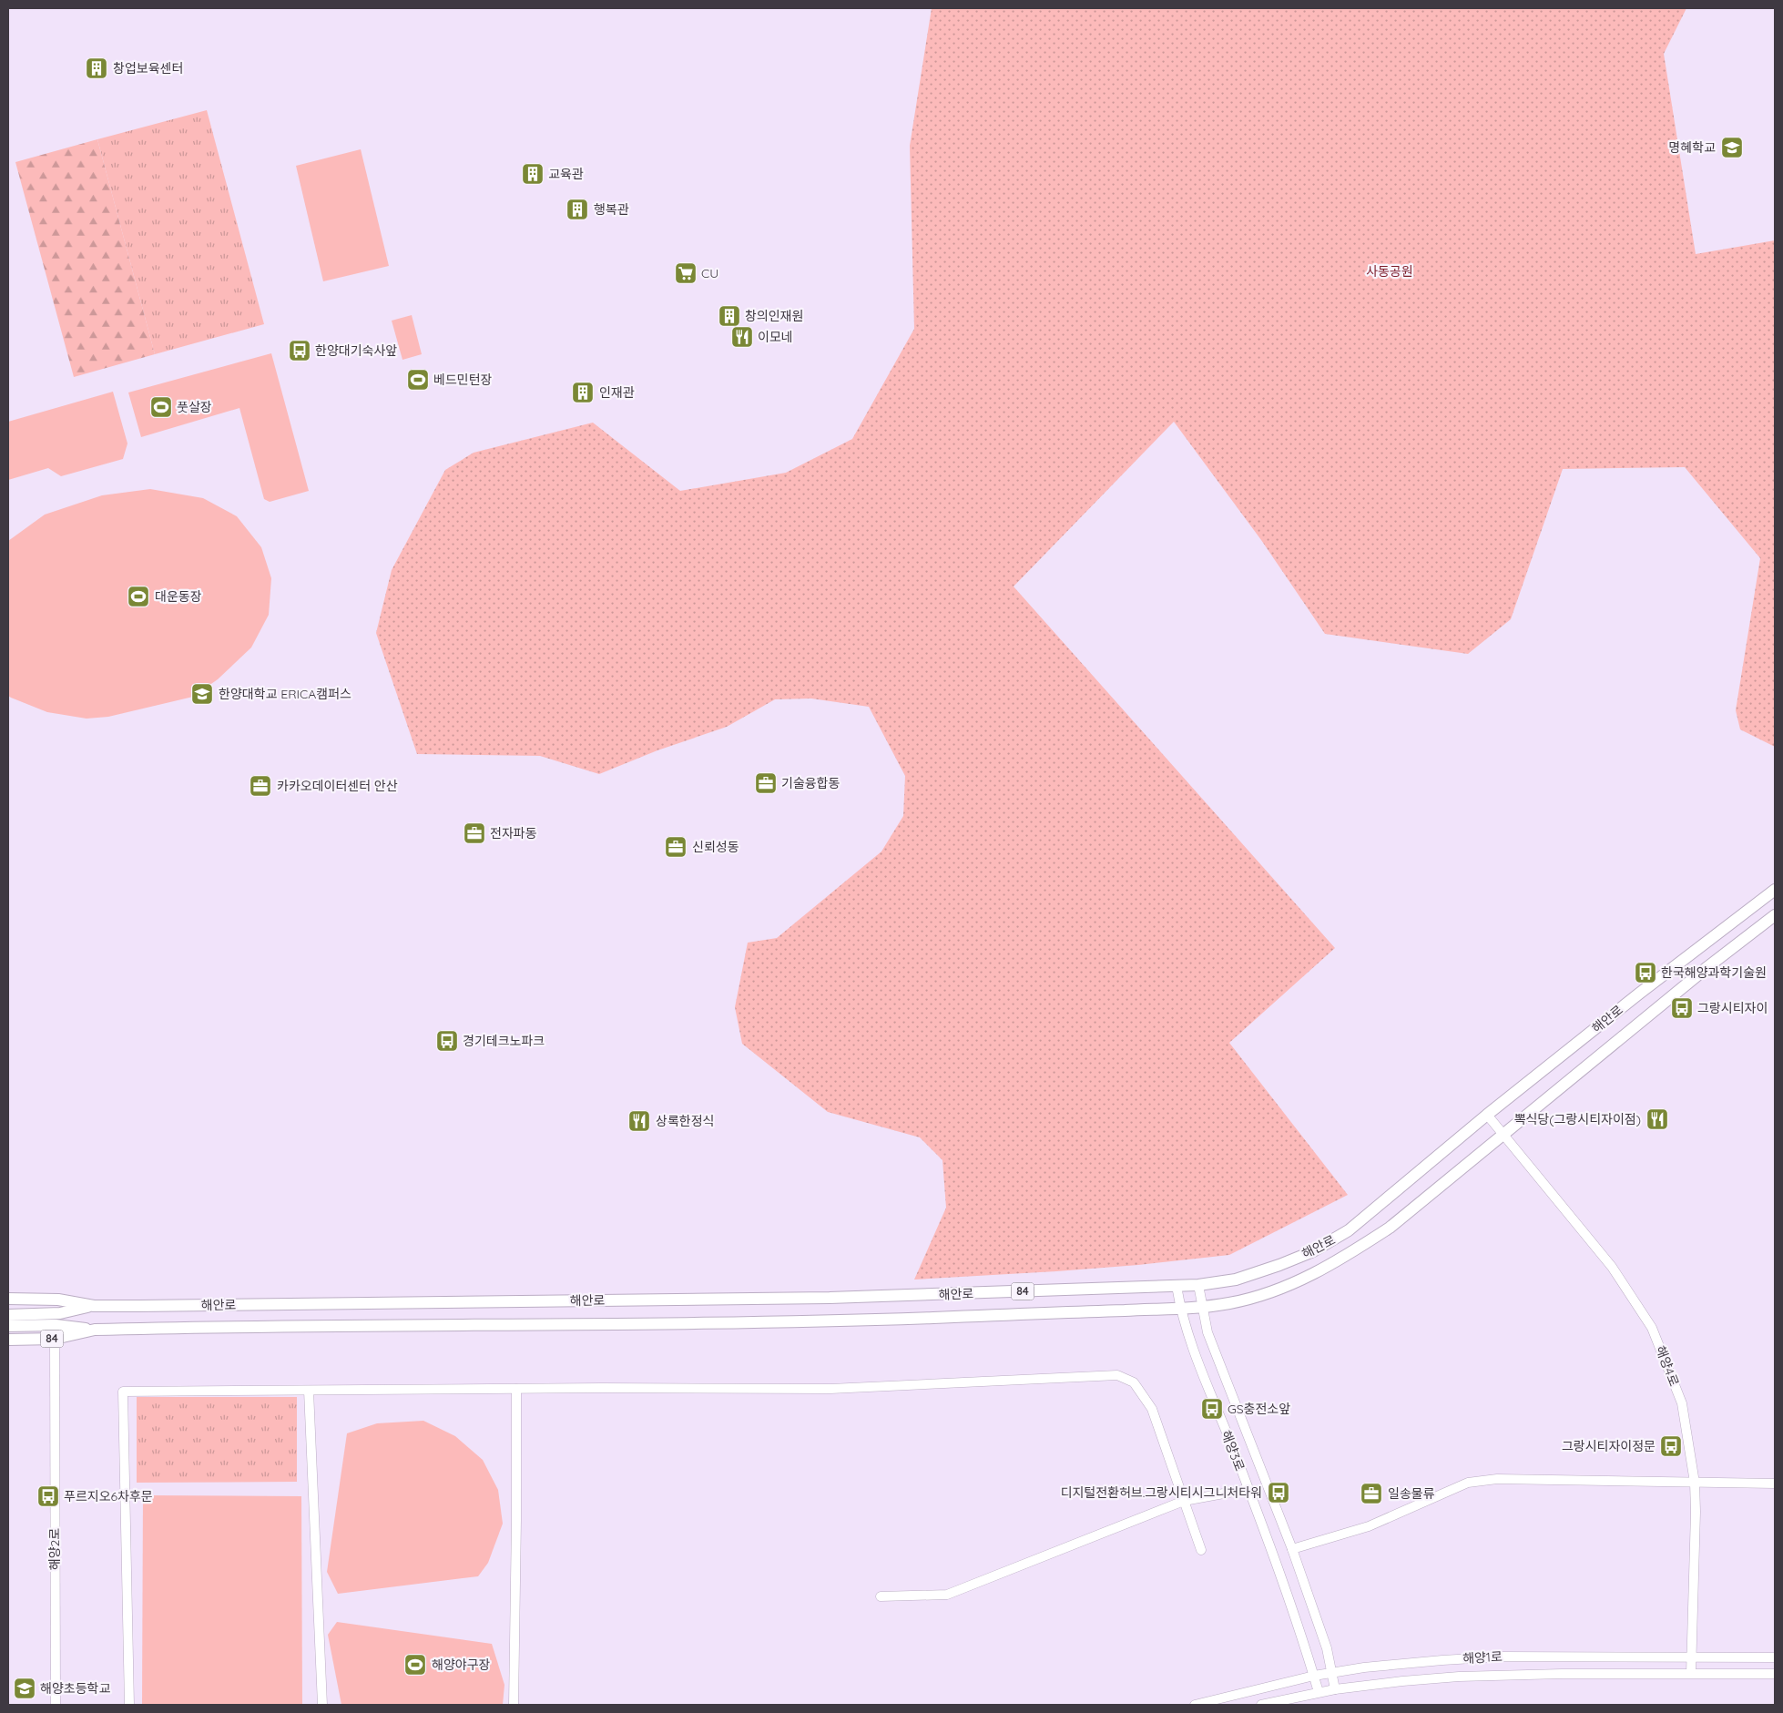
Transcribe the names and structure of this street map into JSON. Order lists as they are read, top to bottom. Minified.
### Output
{"streets":{"main road":["해안로","84"],"street":["해양4로","해양3로","해양2로","해양1로"]},"crossings":[["해안로","해양4로"],["해안로","해양3로"],["해안로","해양2로"],["해양4로","해양1로"],["해양3로","해양1로"]],"parks":["사동공원"],"places":{"building":["창업보육센터","교육관","행복관","창의인재원","인재관"],"school or university":["명혜학교","한양대학교 ERICA캠퍼스","해양초등학교"],"supermarket":["CU"],"restaurant":["이모네","뽁식당(그랑시티자이점)","상록한정식"],"bus stop":["한양대기숙사앞","한국해양과학기술원","그랑시티자이","경기테크노파크","GS충전소앞","그랑시티자이정문","디지털전환허브.그랑시티시그니처타워","푸르지오6차후문"],"sports":["베드민턴장","풋살장","대운동장","해양야구장"],"office":["기술융합동","카카오데이터센터 안산","전자파동","신뢰성동","일송물류"]}}
